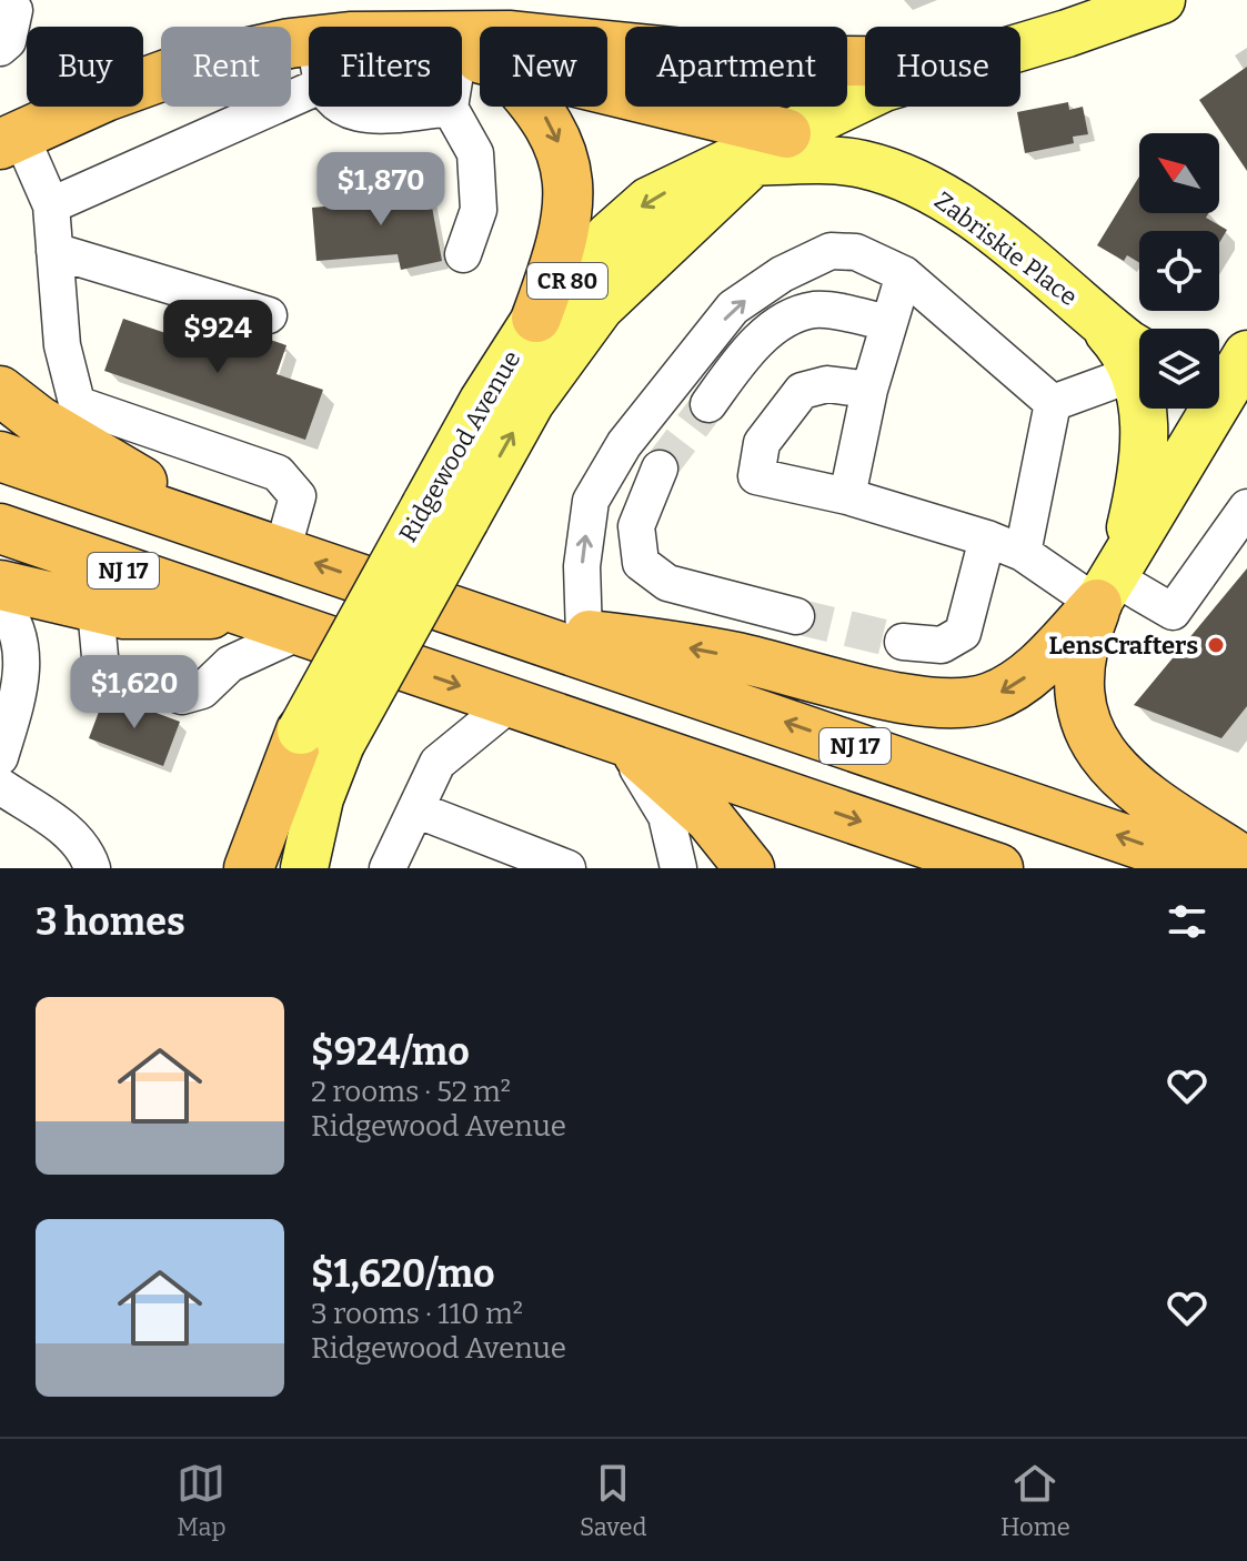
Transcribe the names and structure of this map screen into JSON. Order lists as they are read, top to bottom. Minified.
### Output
{"streets":{"highway":["NJ 17"],"main road":["Zabriskie Place","CR 80","Ridgewood Avenue"]},"crossings":[["Zabriskie Place","Ridgewood Avenue"]],"places":["LensCrafters"],"north":"top left","page":{"chip":["Buy","Rent","Filters","New","Apartment","House"],"price":["$1,870","$924","$1,620"],"heading":"3 homes","list":[{"name":"$924/mo","note":"2 rooms · 52 m² · Ridgewood Avenue"},{"name":"$1,620/mo","note":"3 rooms · 110 m² · Ridgewood Avenue"}],"tabs":["Map","Saved","Home"]}}
